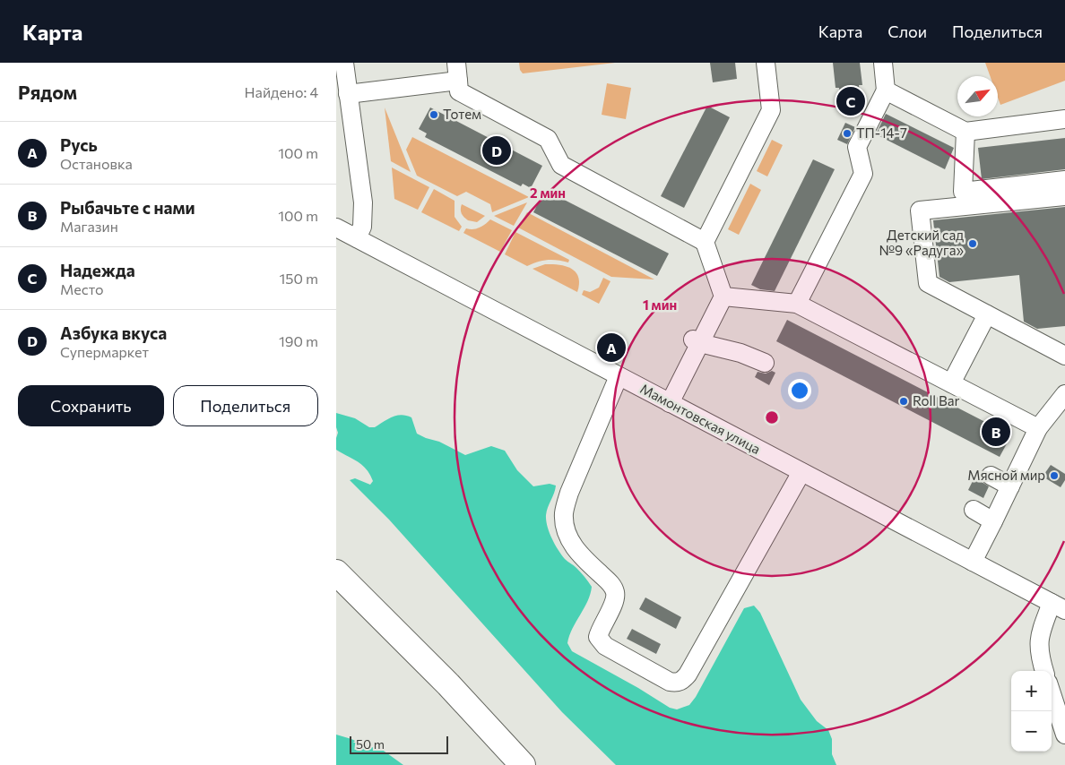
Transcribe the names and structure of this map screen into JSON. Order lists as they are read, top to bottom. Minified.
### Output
{"streets":{"street":["Мамонтовская улица"]},"places":["Тотем","ТП-14-7","Детский сад №9 «Радуга»","Roll Bar","Мясной мир"],"scale_bar":"50 m","north":"top right","page":{"header":"Карта","nav":["Карта","Слои","Поделиться"],"heading":["Рядом","Найдено: 4"],"pins":["C","D","A","B"],"list":[{"mark":"A","name":"Русь","note":"Остановка","value":"100 m"},{"mark":"B","name":"Рыбачьте с нами","note":"Магазин","value":"100 m"},{"mark":"C","name":"Надежда","note":"Место","value":"150 m"},{"mark":"D","name":"Азбука вкуса","note":"Супермаркет","value":"190 m"}],"buttons":["Сохранить","Поделиться"],"map_buttons":["+","−"],"scale":"50 m"},"rings":["2 мин","1 мин"]}
